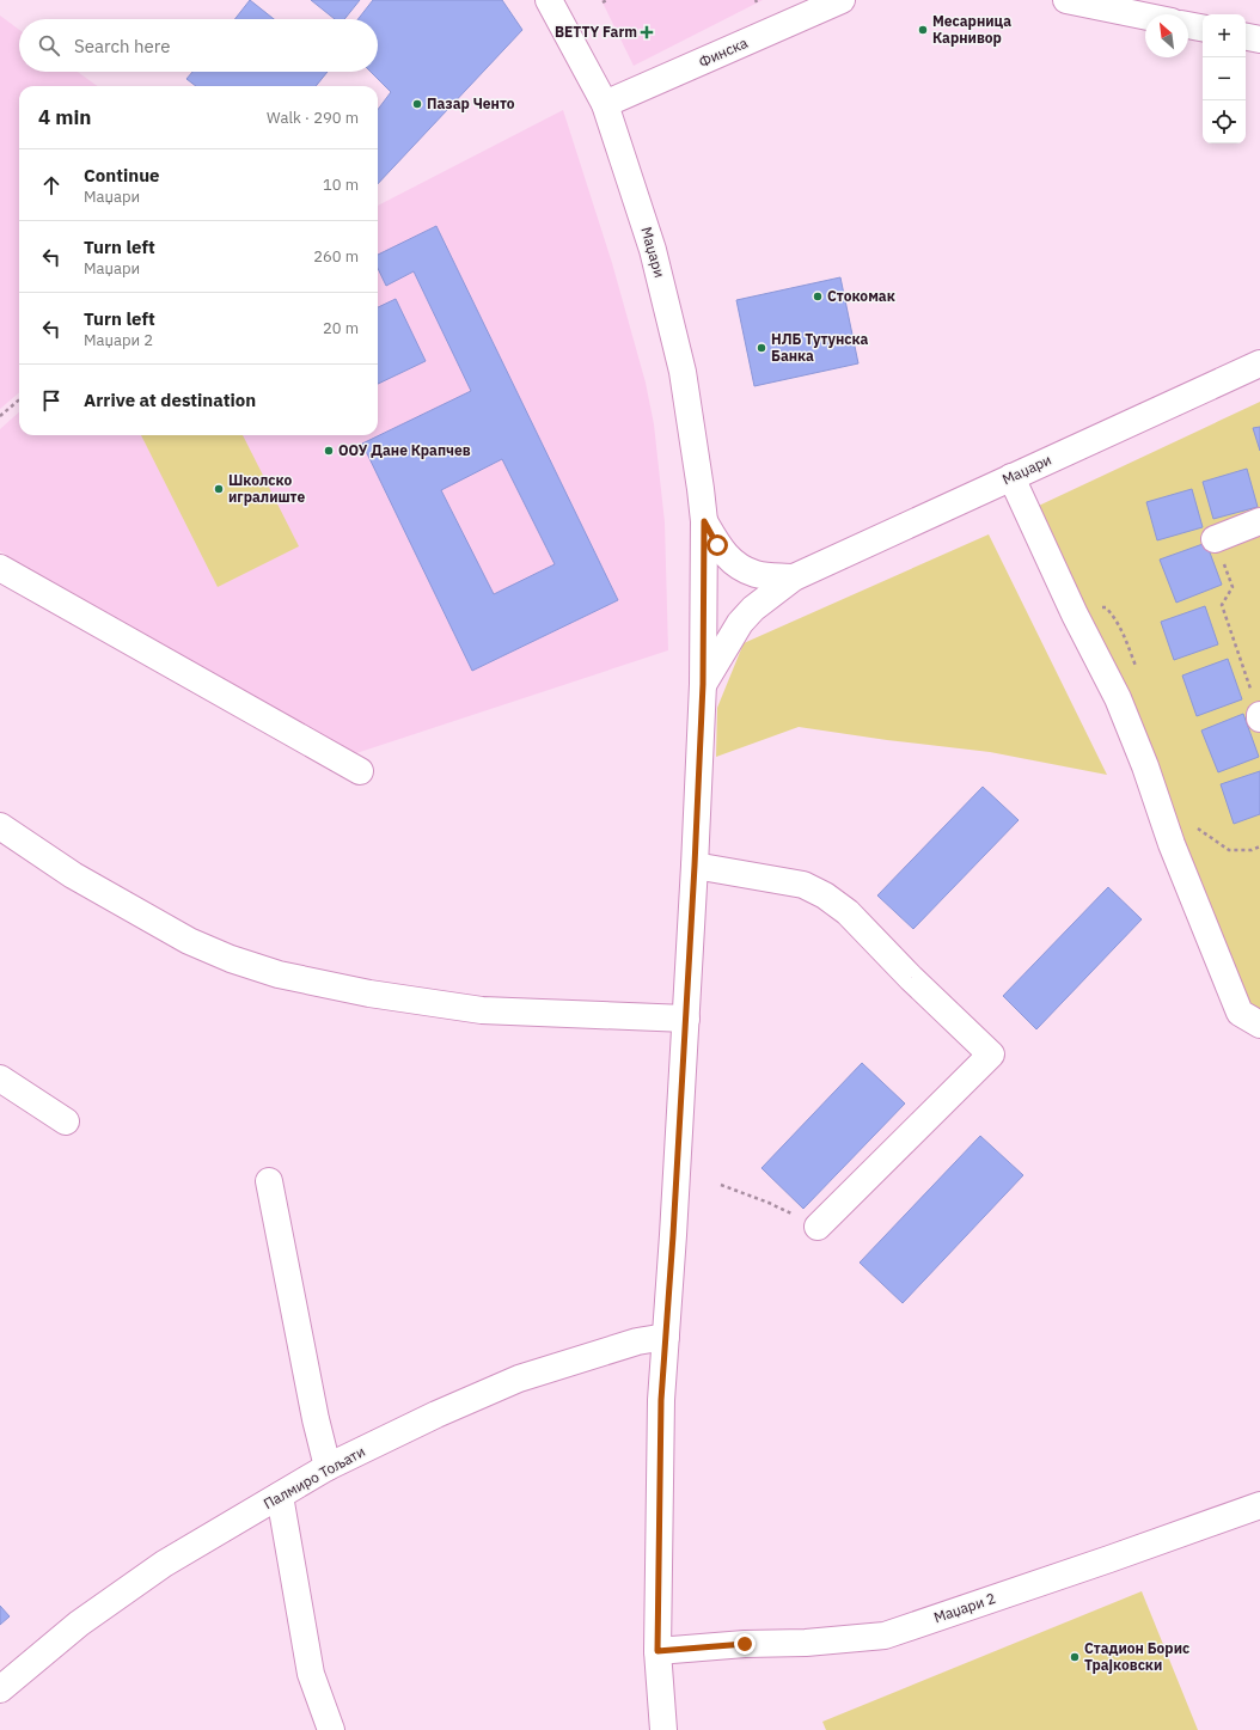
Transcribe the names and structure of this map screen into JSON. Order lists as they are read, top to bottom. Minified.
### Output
{"streets":{"street":["Финска","Маџари","Палмиро Тољати","Маџари 2"]},"crossings":[["Финска","Маџари"],["Маџари","Палмиро Тољати"],["Маџари","Маџари 2"]],"places":{"other":["Месарница Карнивор","Пазар Ченто","Стокомак","НЛБ Тутунска Банка","ООУ Дане Крапчев","Школско игралиште","Стадион Борис Трајковски"],"health":["BETTY Farm"]},"north":"top left","page":{"map_buttons":["+","−"],"search":"Search here","heading":["4 min","Walk · 290 m"],"list":[["Continue","Маџари","10 m"],["Turn left","Маџари","260 m"],["Turn left","Маџари 2","20 m"],"Arrive at destination"]}}
